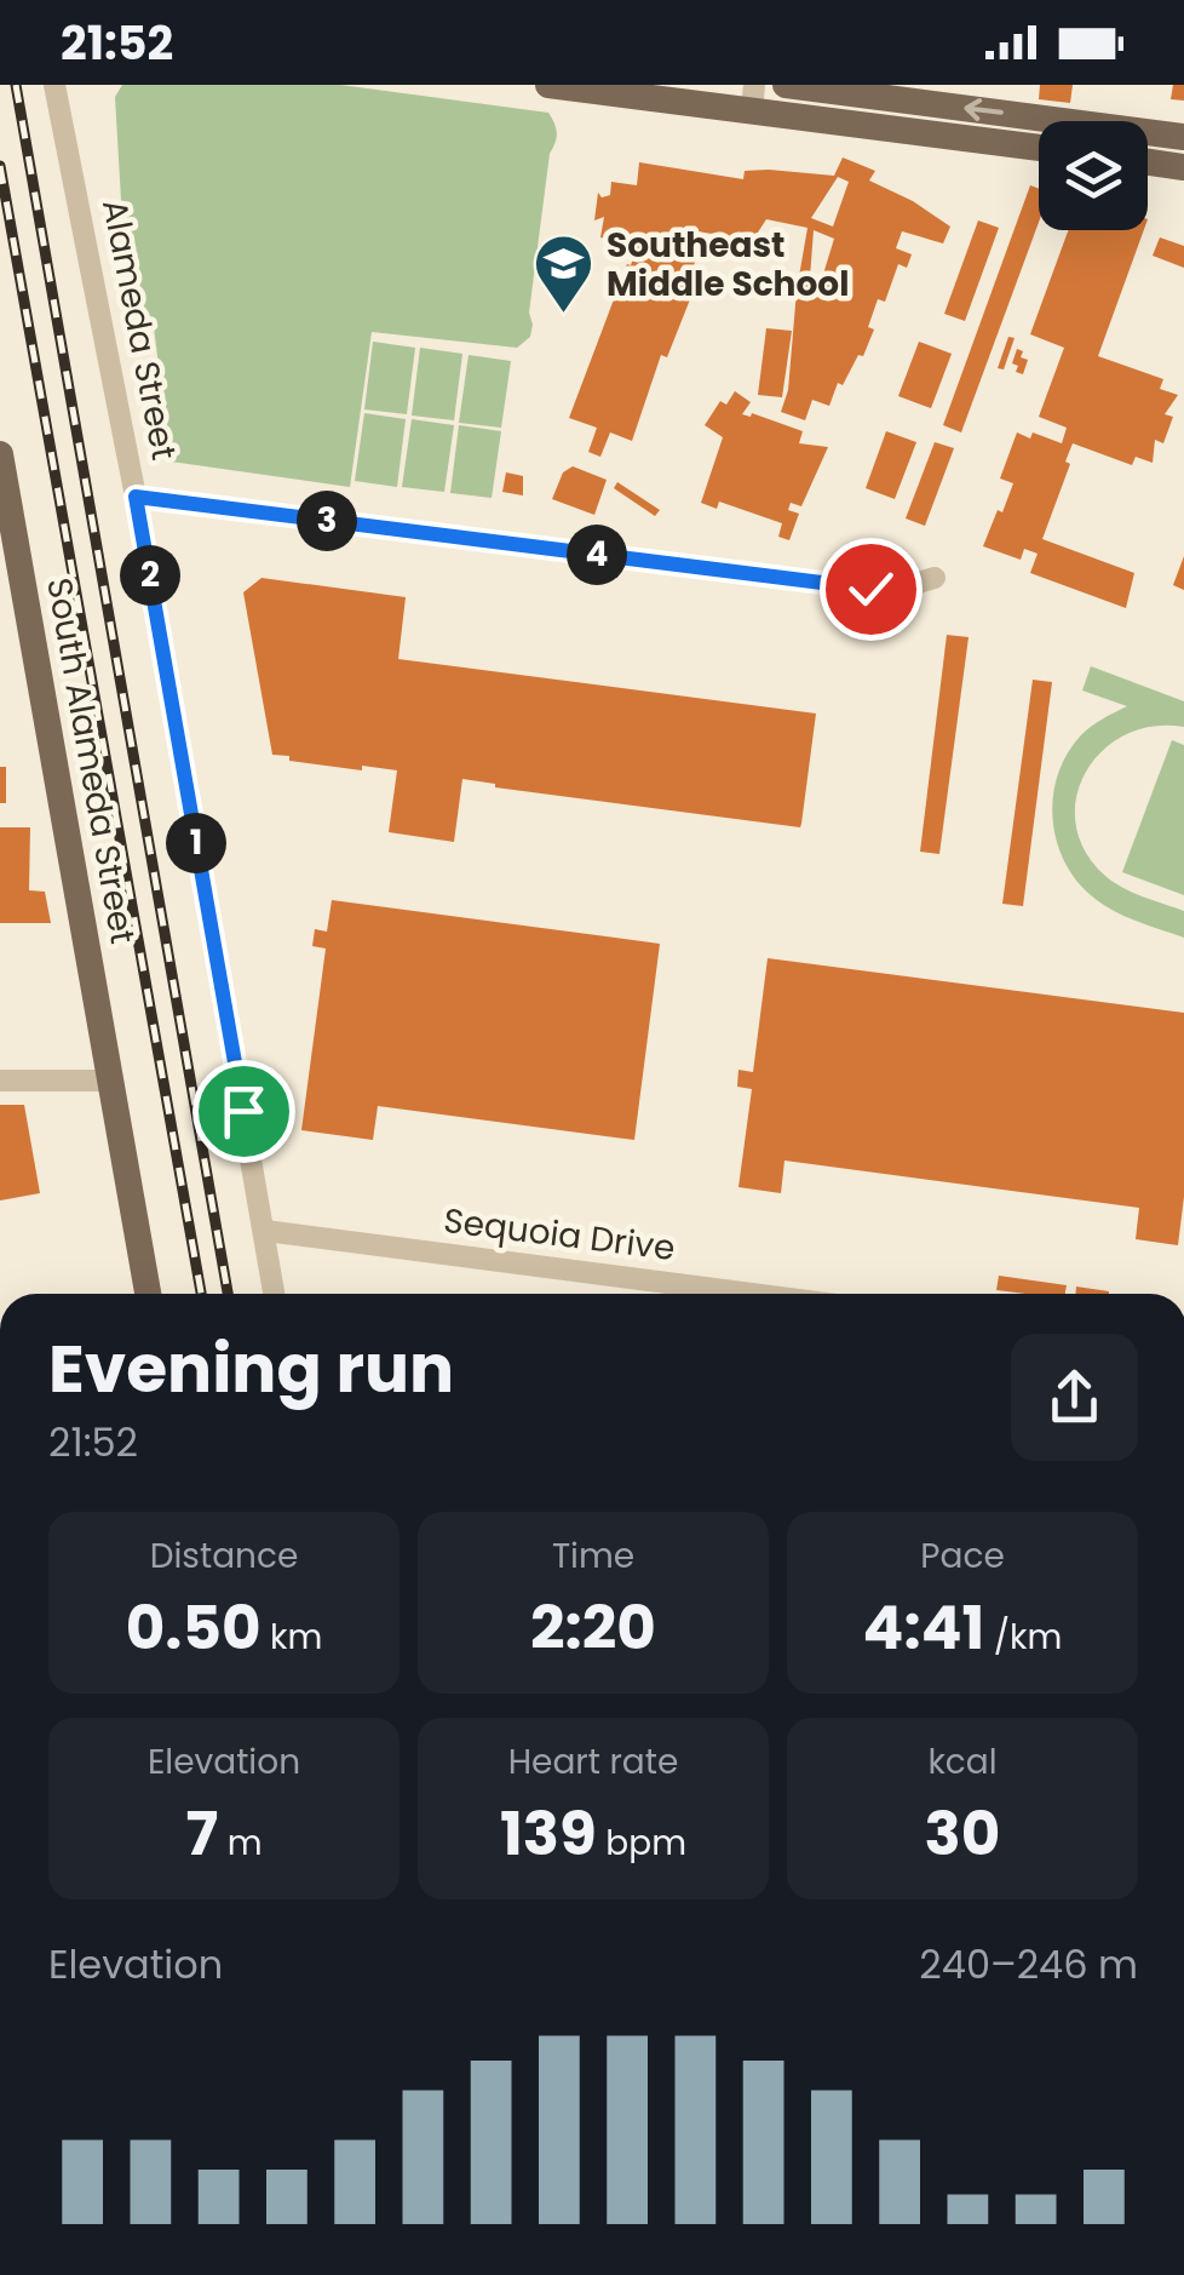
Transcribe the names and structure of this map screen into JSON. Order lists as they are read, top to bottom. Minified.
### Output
{"streets":{"main road":["South Alameda Street"],"street":["Alameda Street","Sequoia Drive"]},"crossings":[["Alameda Street","Sequoia Drive"]],"places":{"school or university":["Southeast Middle School"]},"page":{"status":"21:52","pins":["3","4","2","1"],"heading":["Evening run","21:52"],"stats":[["Distance","0.50 km"],["Time","2:20"],["Pace","4:41 /km"],["Elevation","7 m"],["Heart rate","139 bpm"],["kcal","30"]],"chart":["Elevation","240–246 m"]}}
